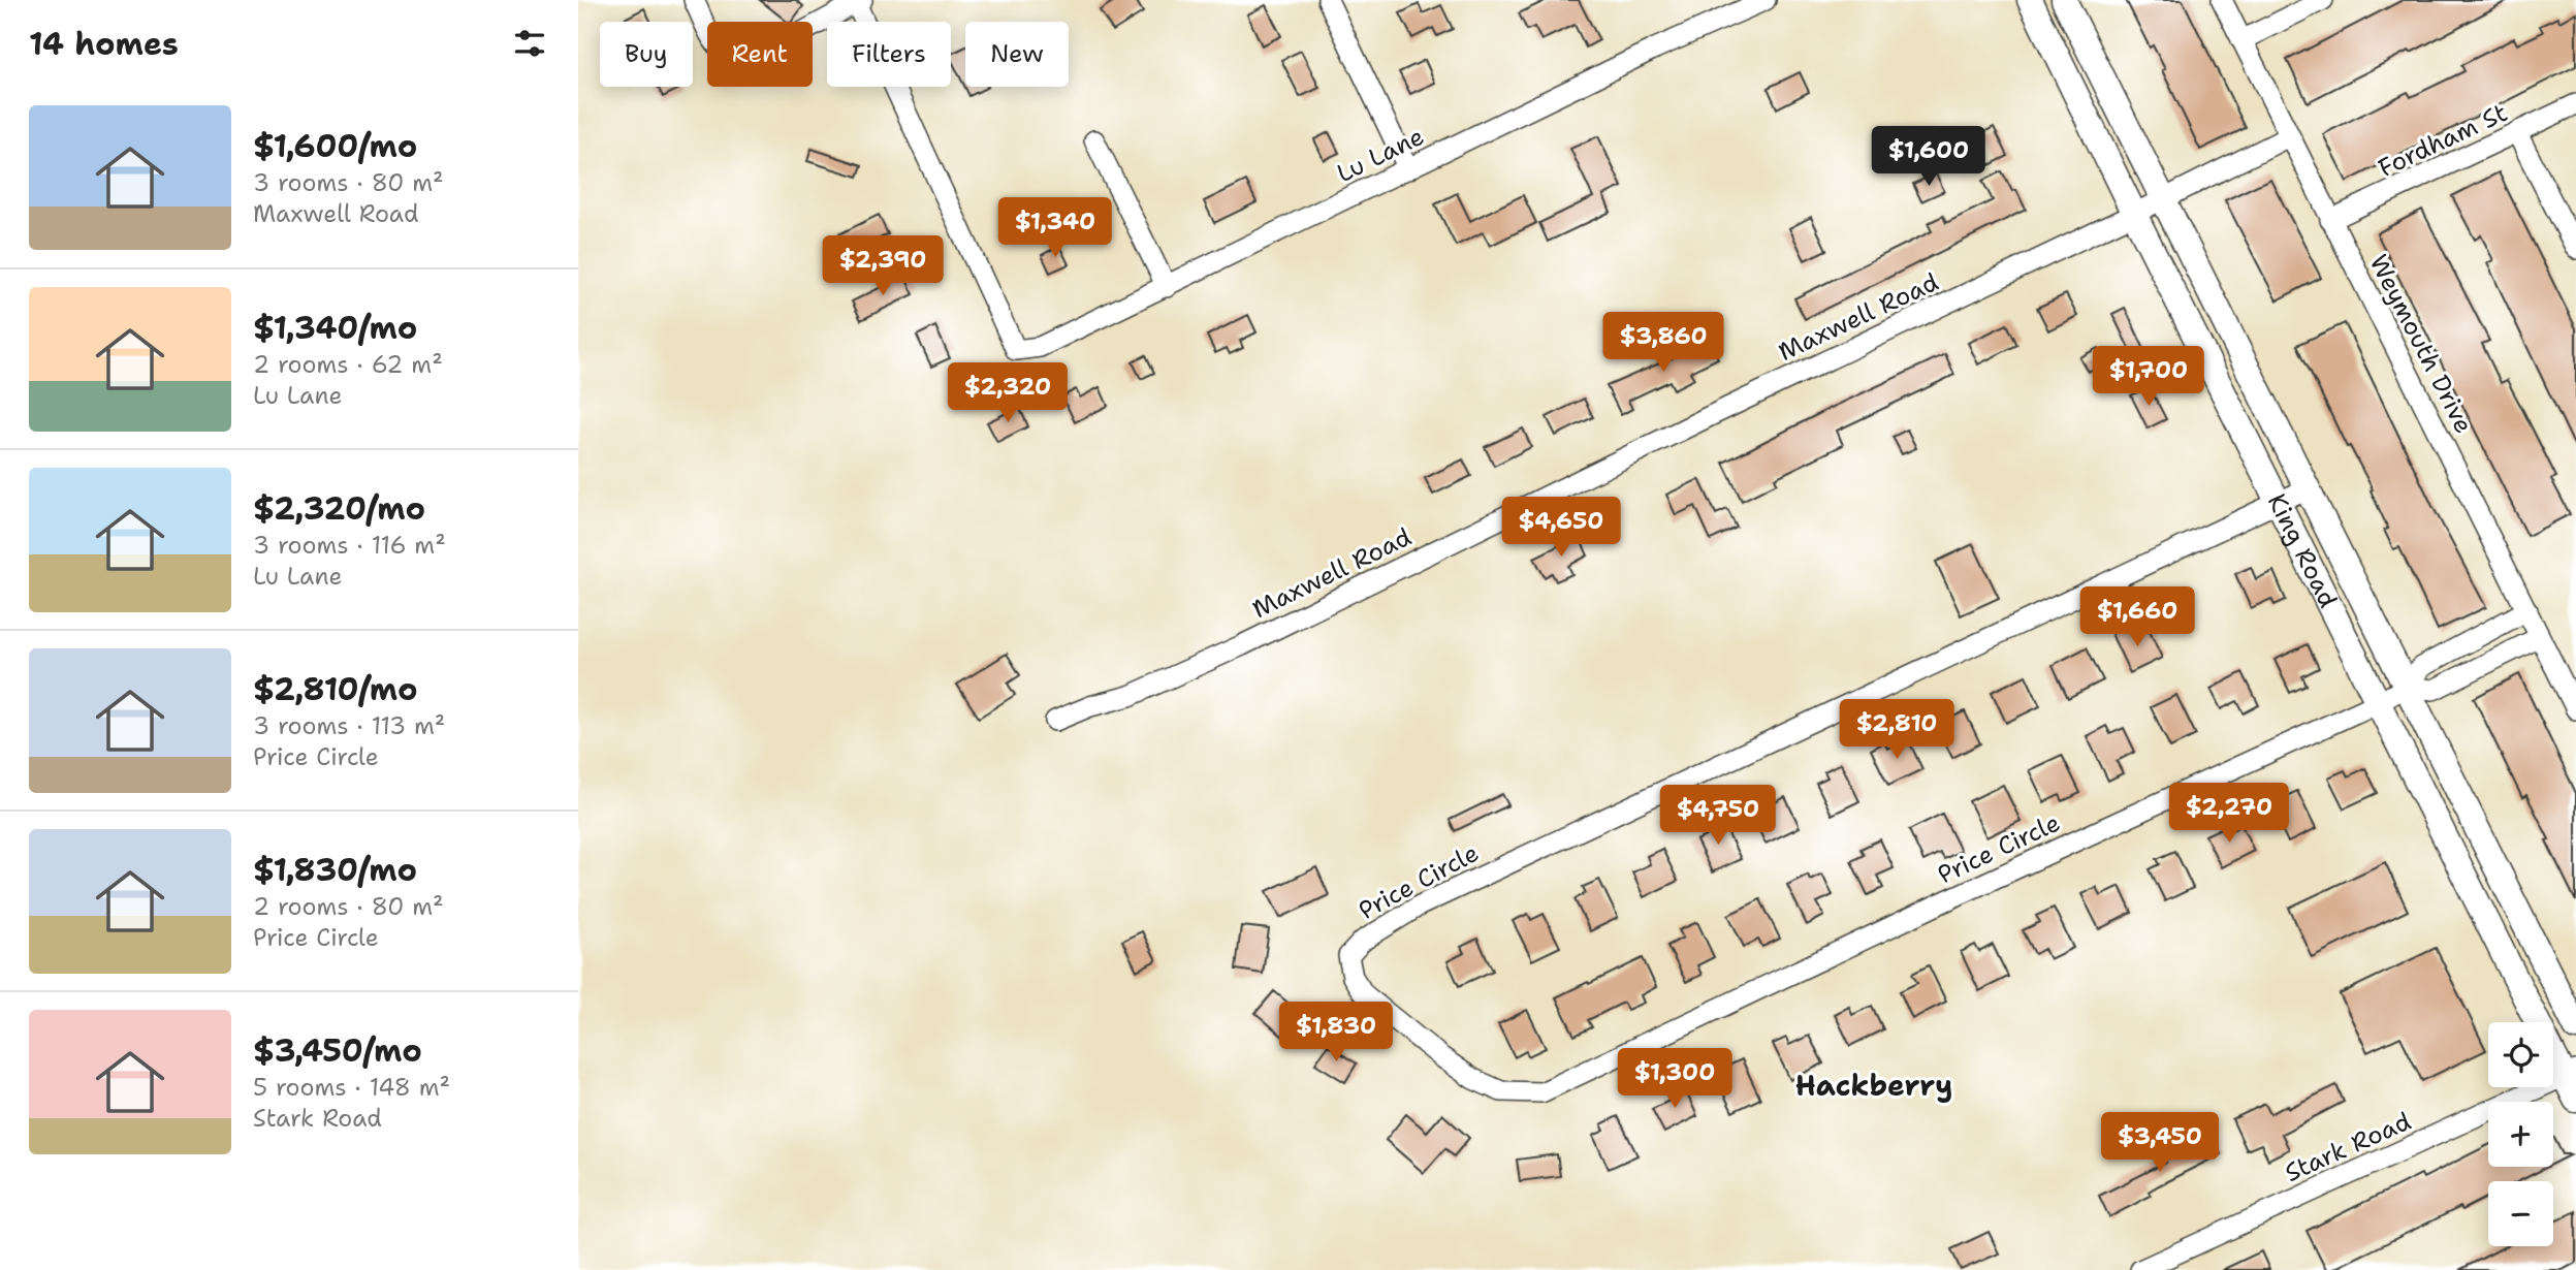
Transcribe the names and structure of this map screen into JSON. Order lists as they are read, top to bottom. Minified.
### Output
{"streets":{"street":["Fordham St","Lu Lane","Maxwell Road","Weymouth Drive","King Road","Price Circle","Stark Road"]},"crossings":[["Fordham St","Weymouth Drive"],["Maxwell Road","Weymouth Drive"],["Maxwell Road","King Road"],["King Road","Price Circle"],["King Road","Stark Road"]],"districts":["Hackberry"],"page":{"heading":"14 homes","chip":["Buy","Rent","Filters","New"],"list":[{"name":"$1,600/mo","note":"3 rooms · 80 m² · Maxwell Road"},{"name":"$1,340/mo","note":"2 rooms · 62 m² · Lu Lane"},{"name":"$2,320/mo","note":"3 rooms · 116 m² · Lu Lane"},{"name":"$2,810/mo","note":"3 rooms · 113 m² · Price Circle"},{"name":"$1,830/mo","note":"2 rooms · 80 m² · Price Circle"},{"name":"$3,450/mo","note":"5 rooms · 148 m² · Stark Road"}],"price":["$1,600","$1,340","$2,390","$3,860","$1,700","$2,320","$4,650","$1,660","$2,810","$2,270","$4,750","$1,830","$1,300","$3,450"],"map_buttons":["+","−"]}}
